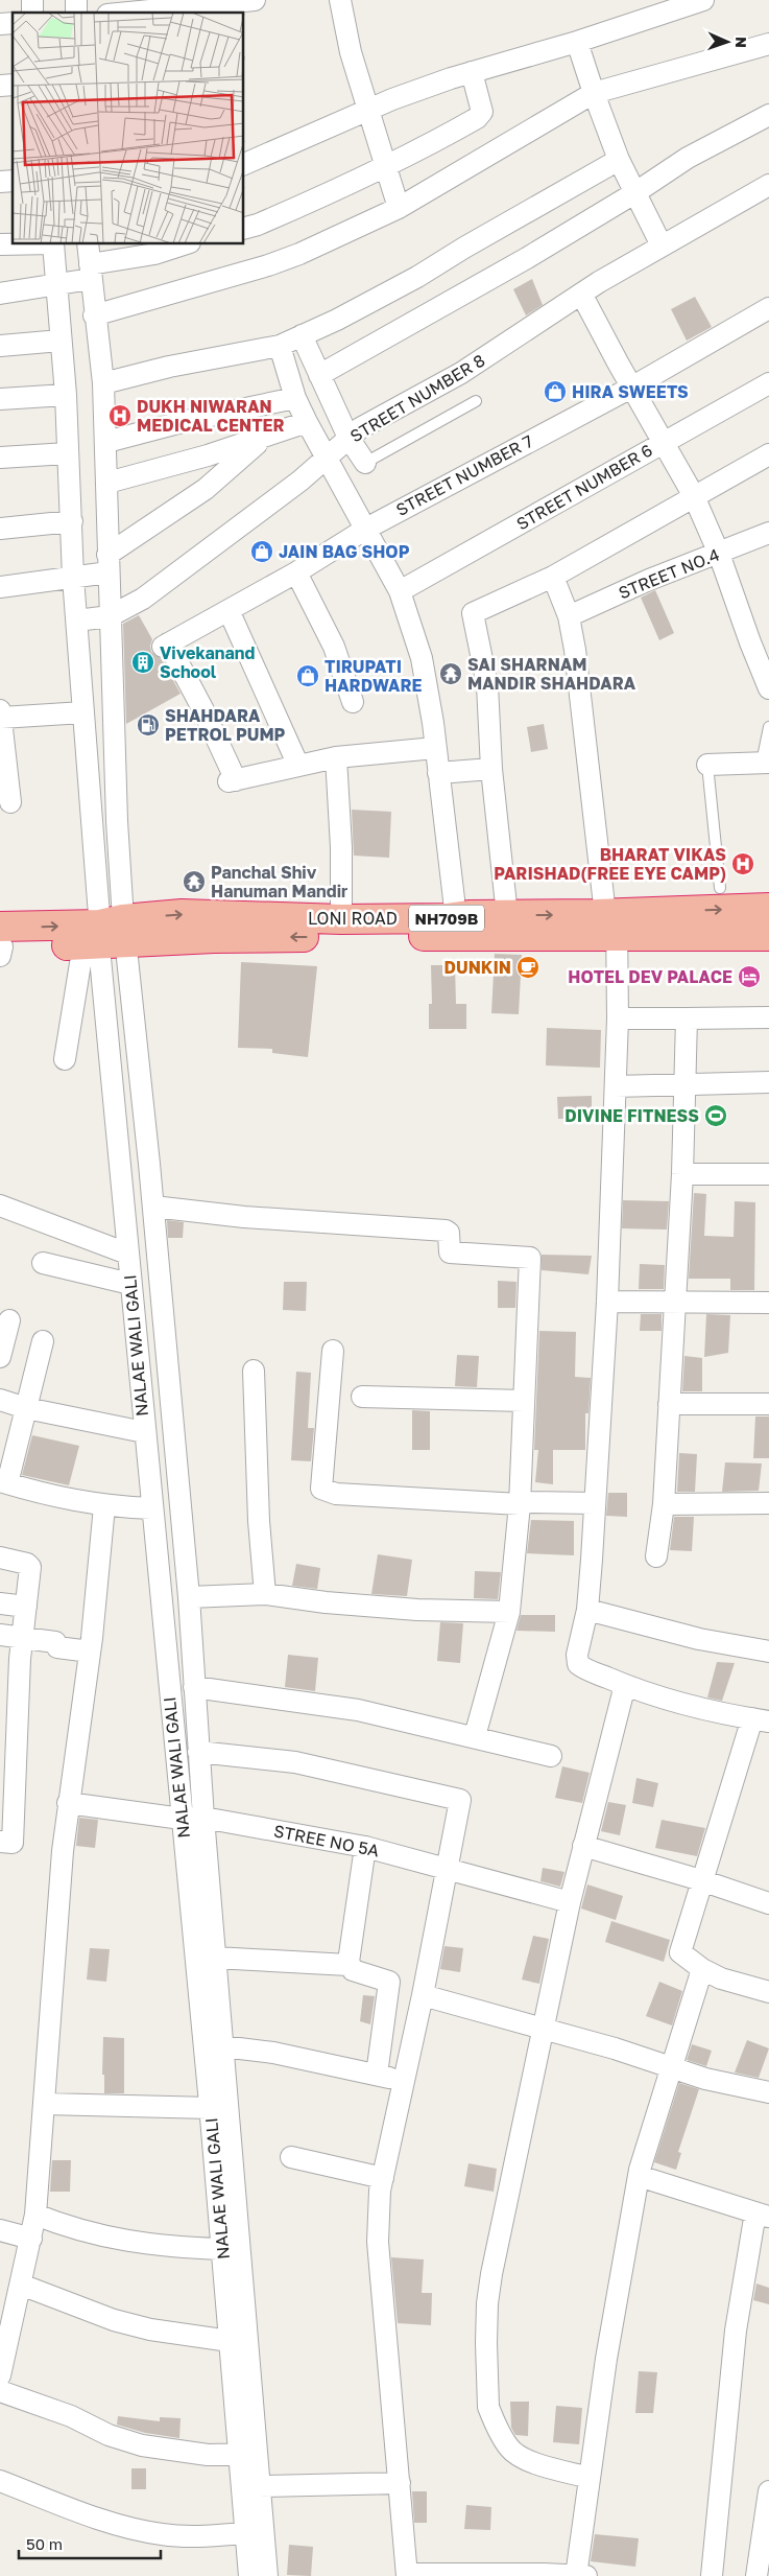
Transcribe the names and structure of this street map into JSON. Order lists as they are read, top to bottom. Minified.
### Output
{"streets":{"highway":["LONI ROAD","NH709B"],"street":["STREET NUMBER 8","STREET NUMBER 7","STREET NUMBER 6","STREET NO.4","NALAE WALI GALI","STREE NO 5A"]},"crossings":[["LONI ROAD","NALAE WALI GALI"],["NALAE WALI GALI","STREE NO 5A"]],"places":{"shop":["HIRA SWEETS","JAIN BAG SHOP","TIRUPATI HARDWARE"],"hospital":["DUKH NIWARAN MEDICAL CENTER","BHARAT VIKAS PARISHAD(FREE EYE CAMP)"],"building":["Vivekanand School"],"temple":["SAI SHARNAM MANDIR SHAHDARA","Panchal Shiv Hanuman Mandir"],"fuel station":["SHAHDARA PETROL PUMP"],"cafe":["DUNKIN"],"hotel":["HOTEL DEV PALACE"],"sports":["DIVINE FITNESS"]},"scale_bar":"50 m","north":"right"}
